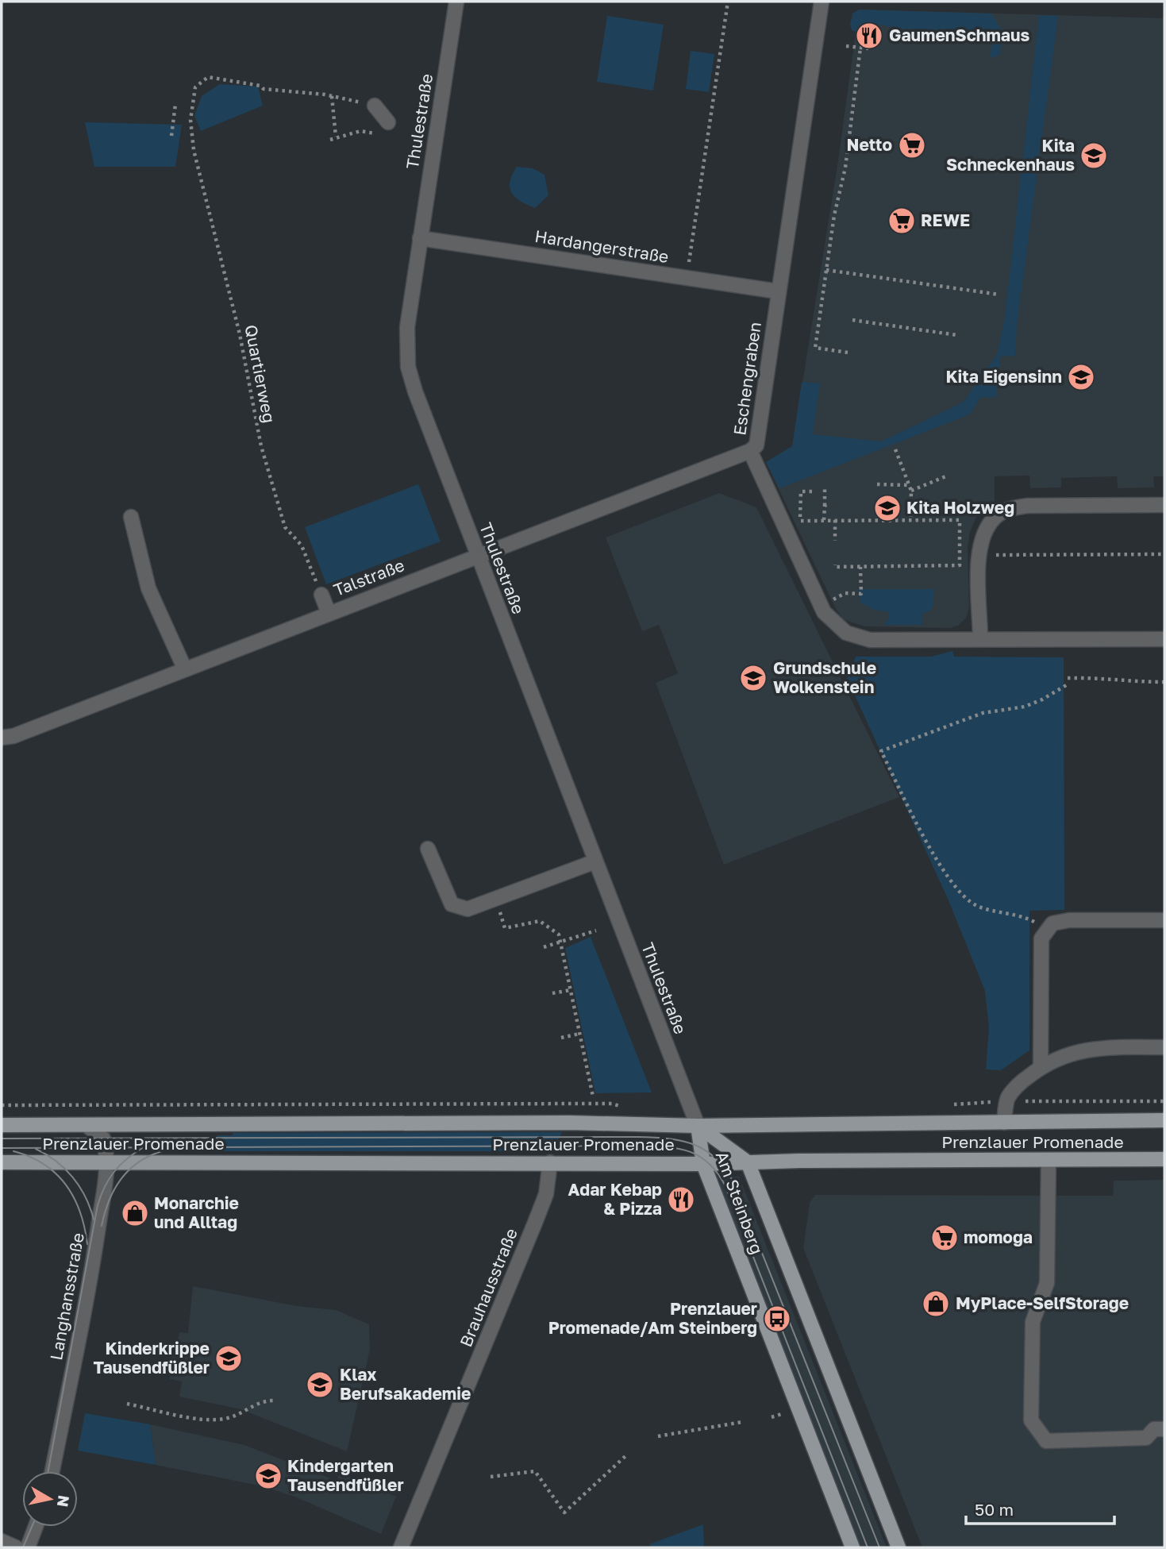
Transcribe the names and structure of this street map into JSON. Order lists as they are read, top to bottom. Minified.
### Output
{"streets":{"main road":["Prenzlauer Promenade","Am Steinberg"],"street":["Thulestraße","Hardangerstraße","Eschengraben","Talstraße","Brauhausstraße","Langhansstraße"],"path":["Quartierweg"]},"crossings":[["Thulestraße","Hardangerstraße"],["Thulestraße","Talstraße"],["Thulestraße","Prenzlauer Promenade"],["Thulestraße","Am Steinberg"],["Hardangerstraße","Eschengraben"],["Eschengraben","Talstraße"],["Prenzlauer Promenade","Am Steinberg"],["Prenzlauer Promenade","Brauhausstraße"],["Prenzlauer Promenade","Langhansstraße"]],"places":{"restaurant":["GaumenSchmaus","Adar Kebap & Pizza"],"supermarket":["Netto","REWE","momoga"],"school or university":["Kita Schneckenhaus","Kita Eigensinn","Kita Holzweg","Grundschule Wolkenstein","Kinderkrippe Tausendfüßler","Klax Berufsakademie","Kindergarten Tausendfüßler"],"shop":["Monarchie und Alltag","MyPlace-SelfStorage"],"bus stop":["Prenzlauer Promenade/Am Steinberg"]},"scale_bar":"50 m","north":"right"}
